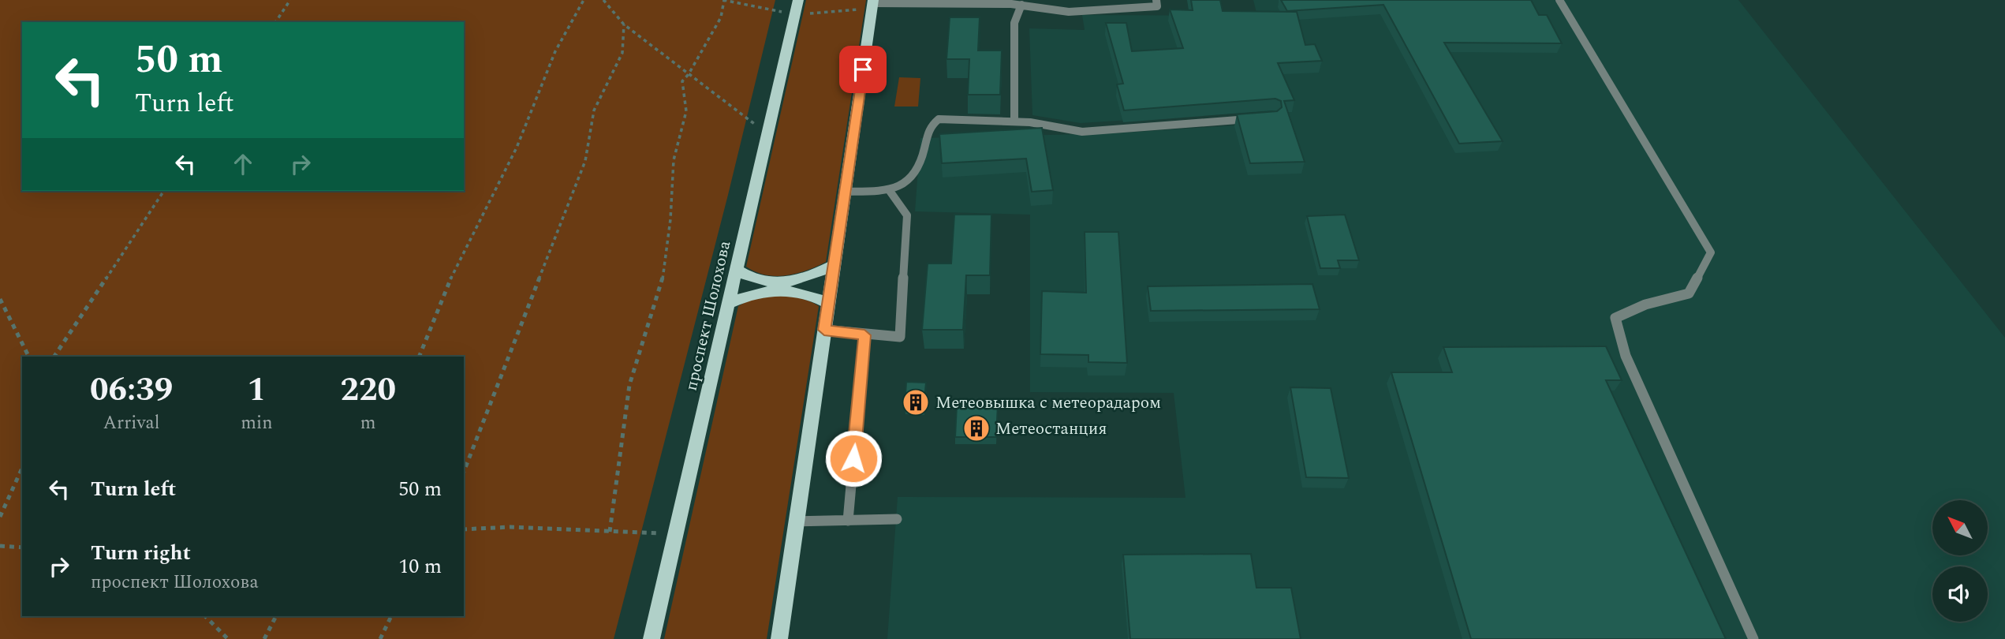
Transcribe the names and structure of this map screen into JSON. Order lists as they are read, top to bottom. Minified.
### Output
{"streets":{"main road":["проспект Шолохова"]},"places":{"building":["Метеовышка с метеорадаром","Метеостанция"]},"north":"top left","page":{"turn":["50 m","Turn left"],"eta":["06:39","Arrival","1","min","220","m"],"list":[{"name":"Turn left","value":"50 m"},{"name":"Turn right","note":"проспект Шолохова","value":"10 m"}]}}
